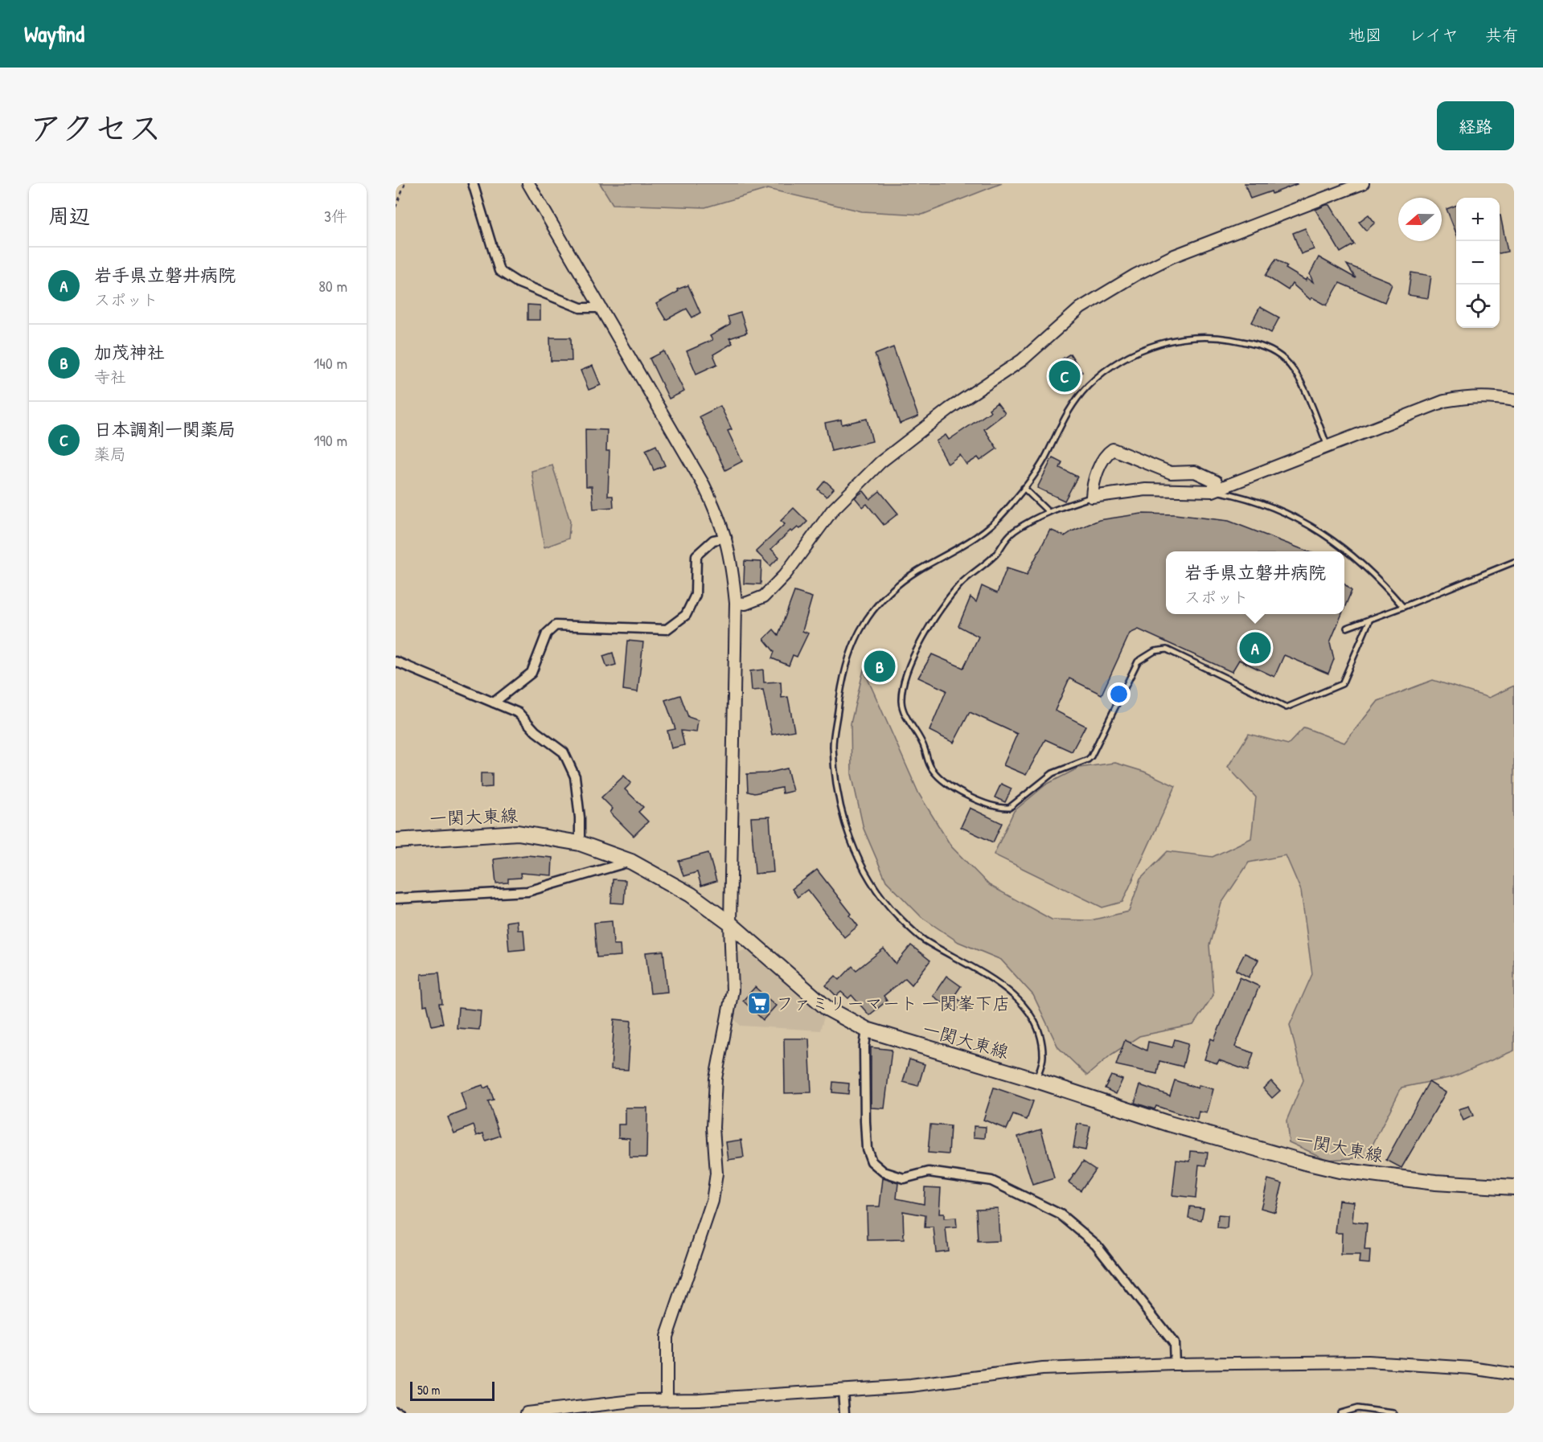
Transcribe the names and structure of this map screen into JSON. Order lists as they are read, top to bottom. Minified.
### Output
{"streets":{"main road":["一関大東線"]},"places":{"supermarket":["ファミリーマート 一関峯下店"]},"scale_bar":"50 m","north":"left","page":{"header":"Wayfind","nav":["地図","レイヤ","共有"],"title":"アクセス","buttons":"経路","heading":["周辺","3件"],"map_buttons":["+","−"],"list":[{"mark":"A","name":"岩手県立磐井病院","note":"スポット","value":"80 m"},{"mark":"B","name":"加茂神社","note":"寺社","value":"140 m"},{"mark":"C","name":"日本調剤一関薬局","note":"薬局","value":"190 m"}],"pins":["C","A","B"],"popup":["岩手県立磐井病院","スポット"],"scale":"50 m"}}
